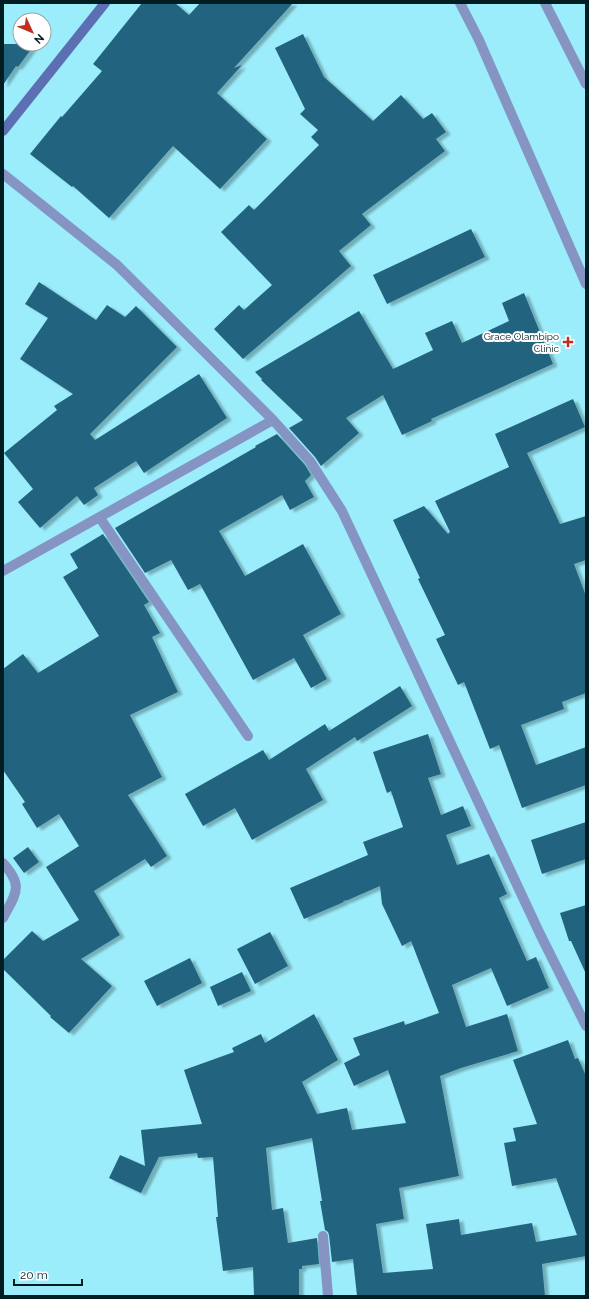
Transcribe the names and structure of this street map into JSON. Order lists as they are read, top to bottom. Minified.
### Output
{"places":{"health":["Grace Olambipo Clinic"]},"scale_bar":"20 m","north":"bottom right"}
